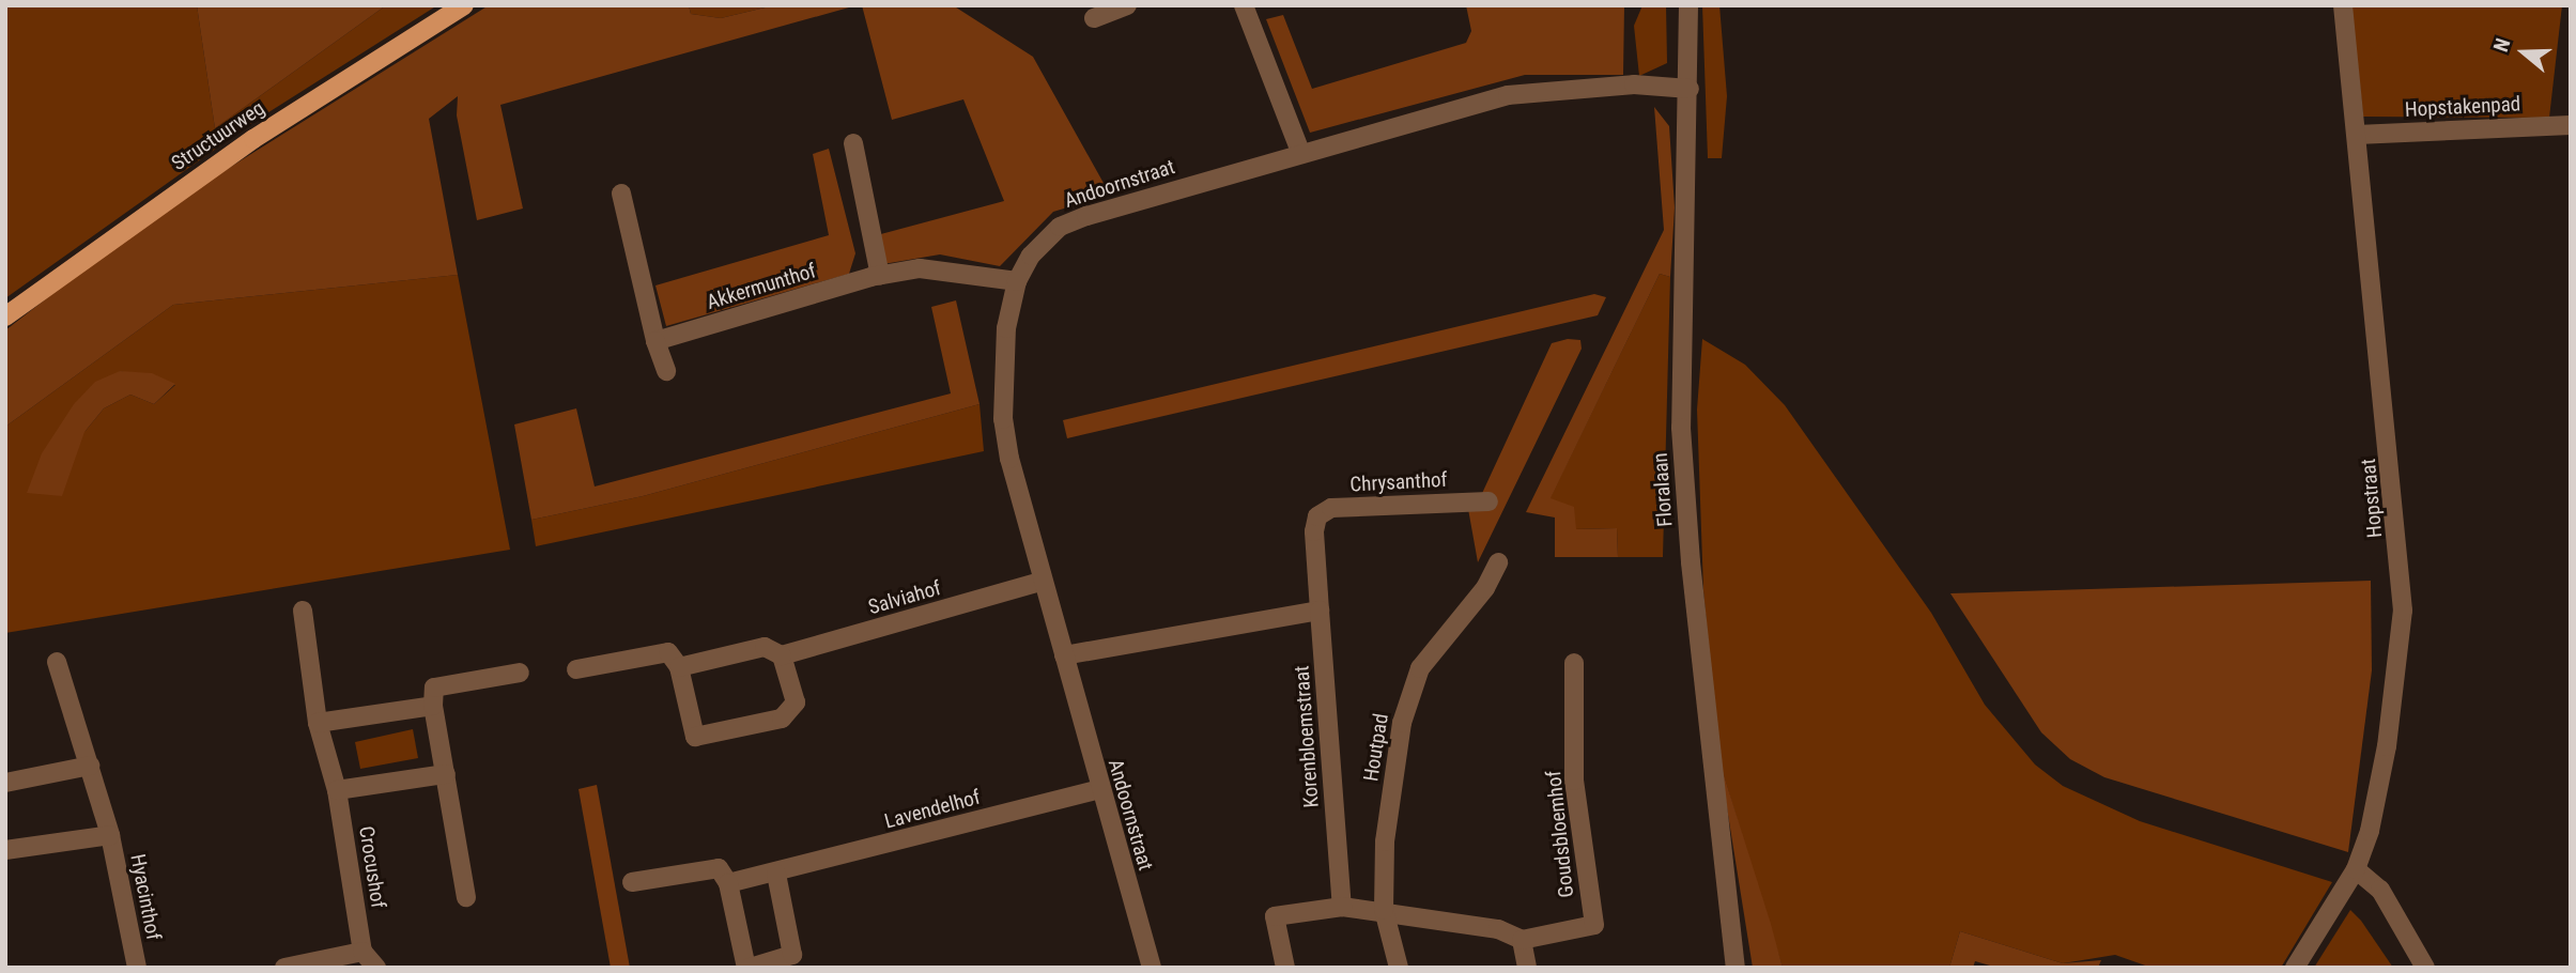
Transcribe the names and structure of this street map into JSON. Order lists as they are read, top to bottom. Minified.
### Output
{"streets":{"main road":["Structuurweg"],"street":["Hopstakenpad","Andoornstraat","Akkermunthof","Chrysanthof","Floralaan","Hopstraat","Salviahof","Korenbloemstraat","Houtpad","Lavendelhof","Goudsbloemhof","Crocushof","Hyacinthof"]},"crossings":[["Hopstakenpad","Hopstraat"],["Andoornstraat","Akkermunthof"],["Andoornstraat","Floralaan"],["Andoornstraat","Salviahof"],["Andoornstraat","Lavendelhof"],["Chrysanthof","Korenbloemstraat"]],"north":"left"}
